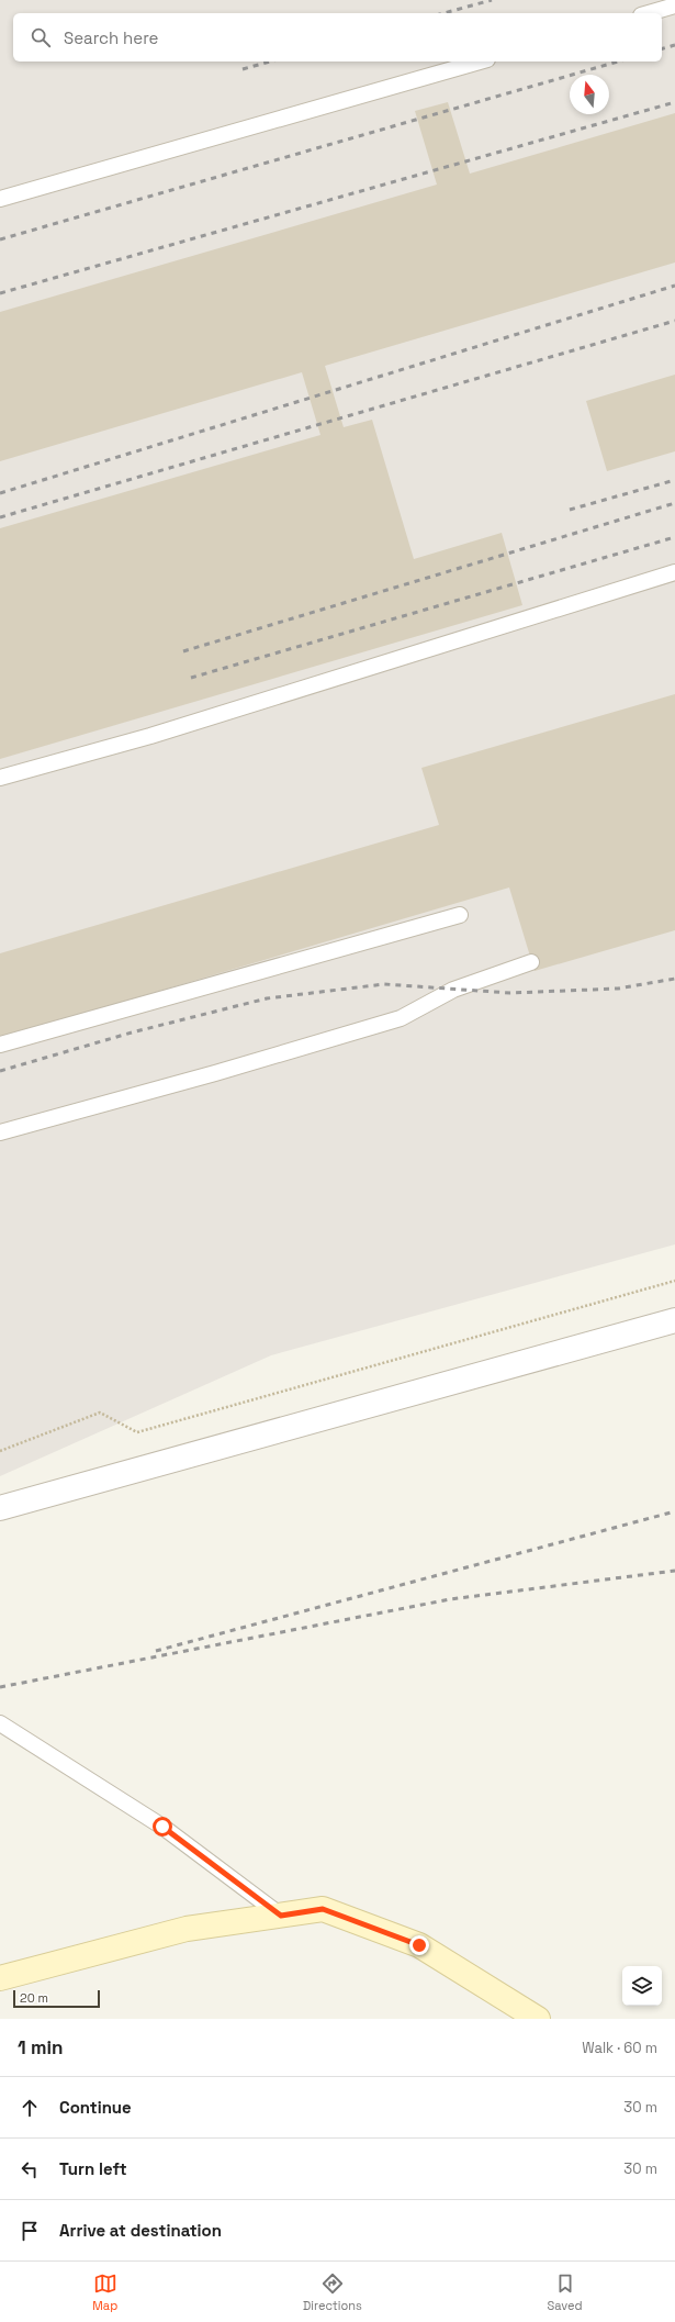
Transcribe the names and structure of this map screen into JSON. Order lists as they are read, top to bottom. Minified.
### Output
{"scale_bar":"20 m","north":"top","page":{"search":"Search here","scale":"20 m","heading":["1 min","Walk · 60 m"],"list":[["Continue","30 m"],["Turn left","30 m"],"Arrive at destination"],"nav":["Map","Directions","Saved"]}}
